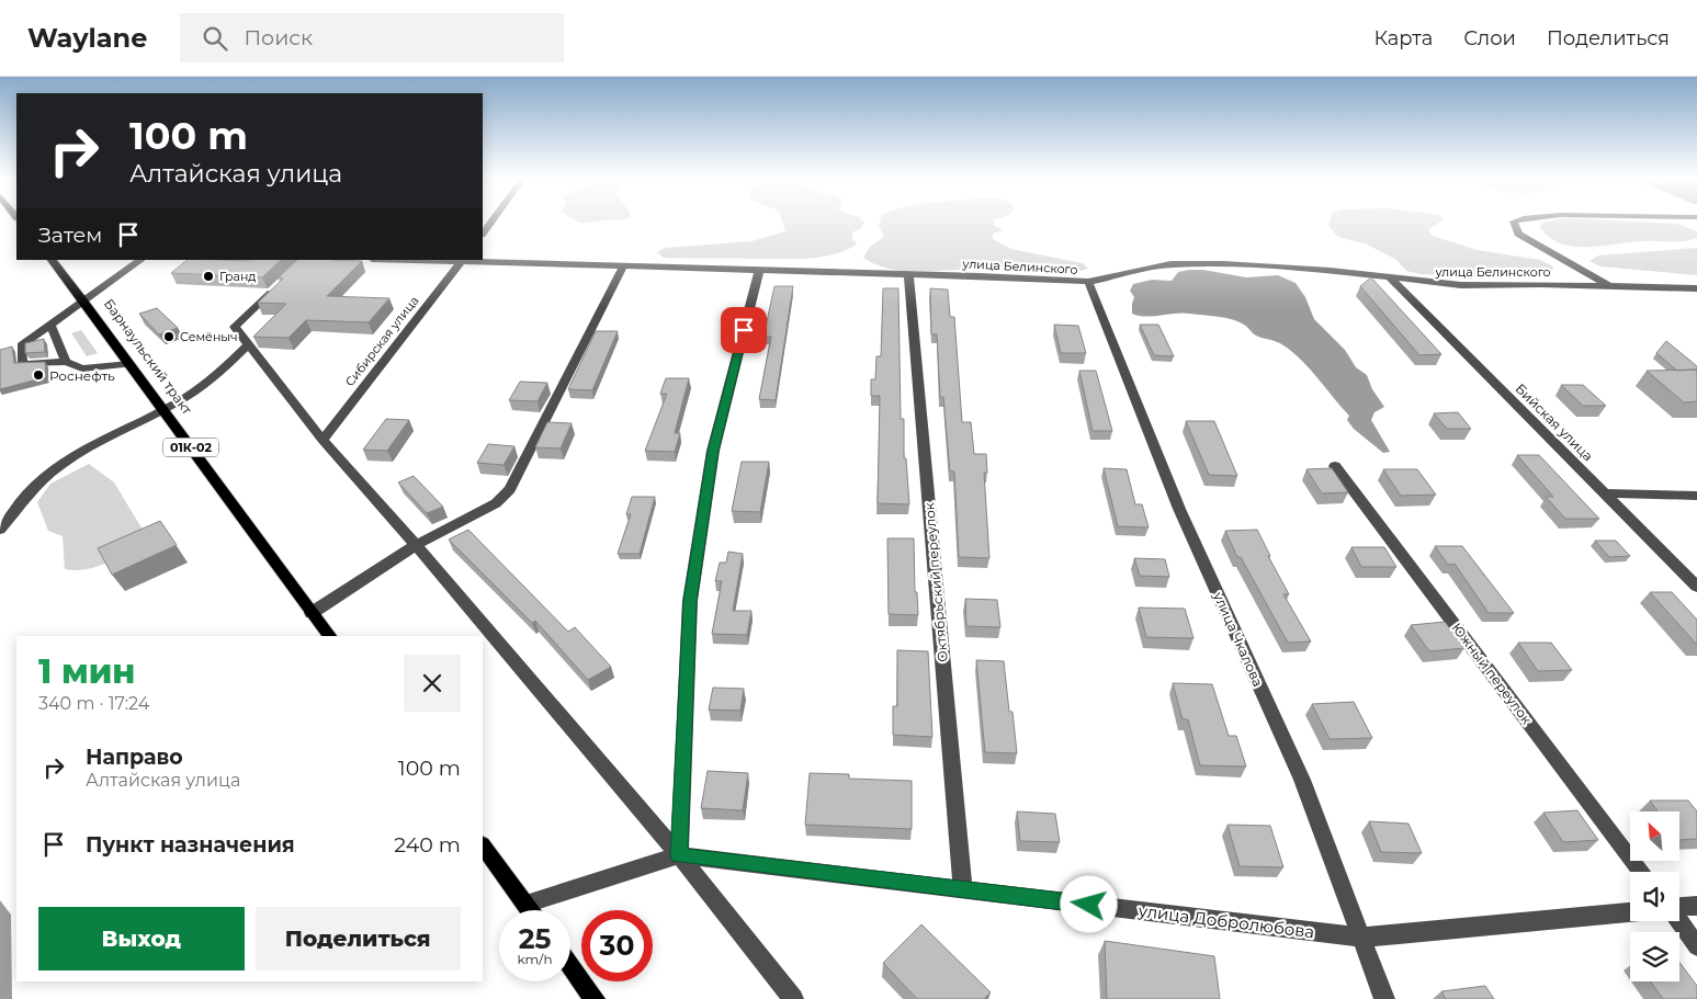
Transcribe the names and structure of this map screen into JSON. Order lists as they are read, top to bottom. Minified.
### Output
{"streets":{"main road":["Барнаульский тракт","01К-02"],"street":["улица Белинского","Сибирская улица","Бийская улица","Октябрьский переулок","улица Чкалова","Южный переулок","улица Добролюбова"]},"crossings":[["улица Белинского","Сибирская улица"],["улица Белинского","Бийская улица"],["улица Белинского","Октябрьский переулок"],["улица Белинского","улица Чкалова"],["Октябрьский переулок","улица Добролюбова"],["улица Чкалова","улица Добролюбова"]],"places":["Гранд","Семёныч","Роснефть"],"north":"top left","page":{"header":"Waylane","search":"Поиск","nav":["Карта","Слои","Поделиться"],"turn":["100 m","Алтайская улица"],"then":"Затем","heading":["1 мин","340 m · 17:24"],"list":[{"name":"Направо","note":"Алтайская улица","value":"100 m"},{"name":"Пункт назначения","value":"240 m"}],"buttons":["Выход","Поделиться"],"speed":"25 km/h","limit":"30"}}
